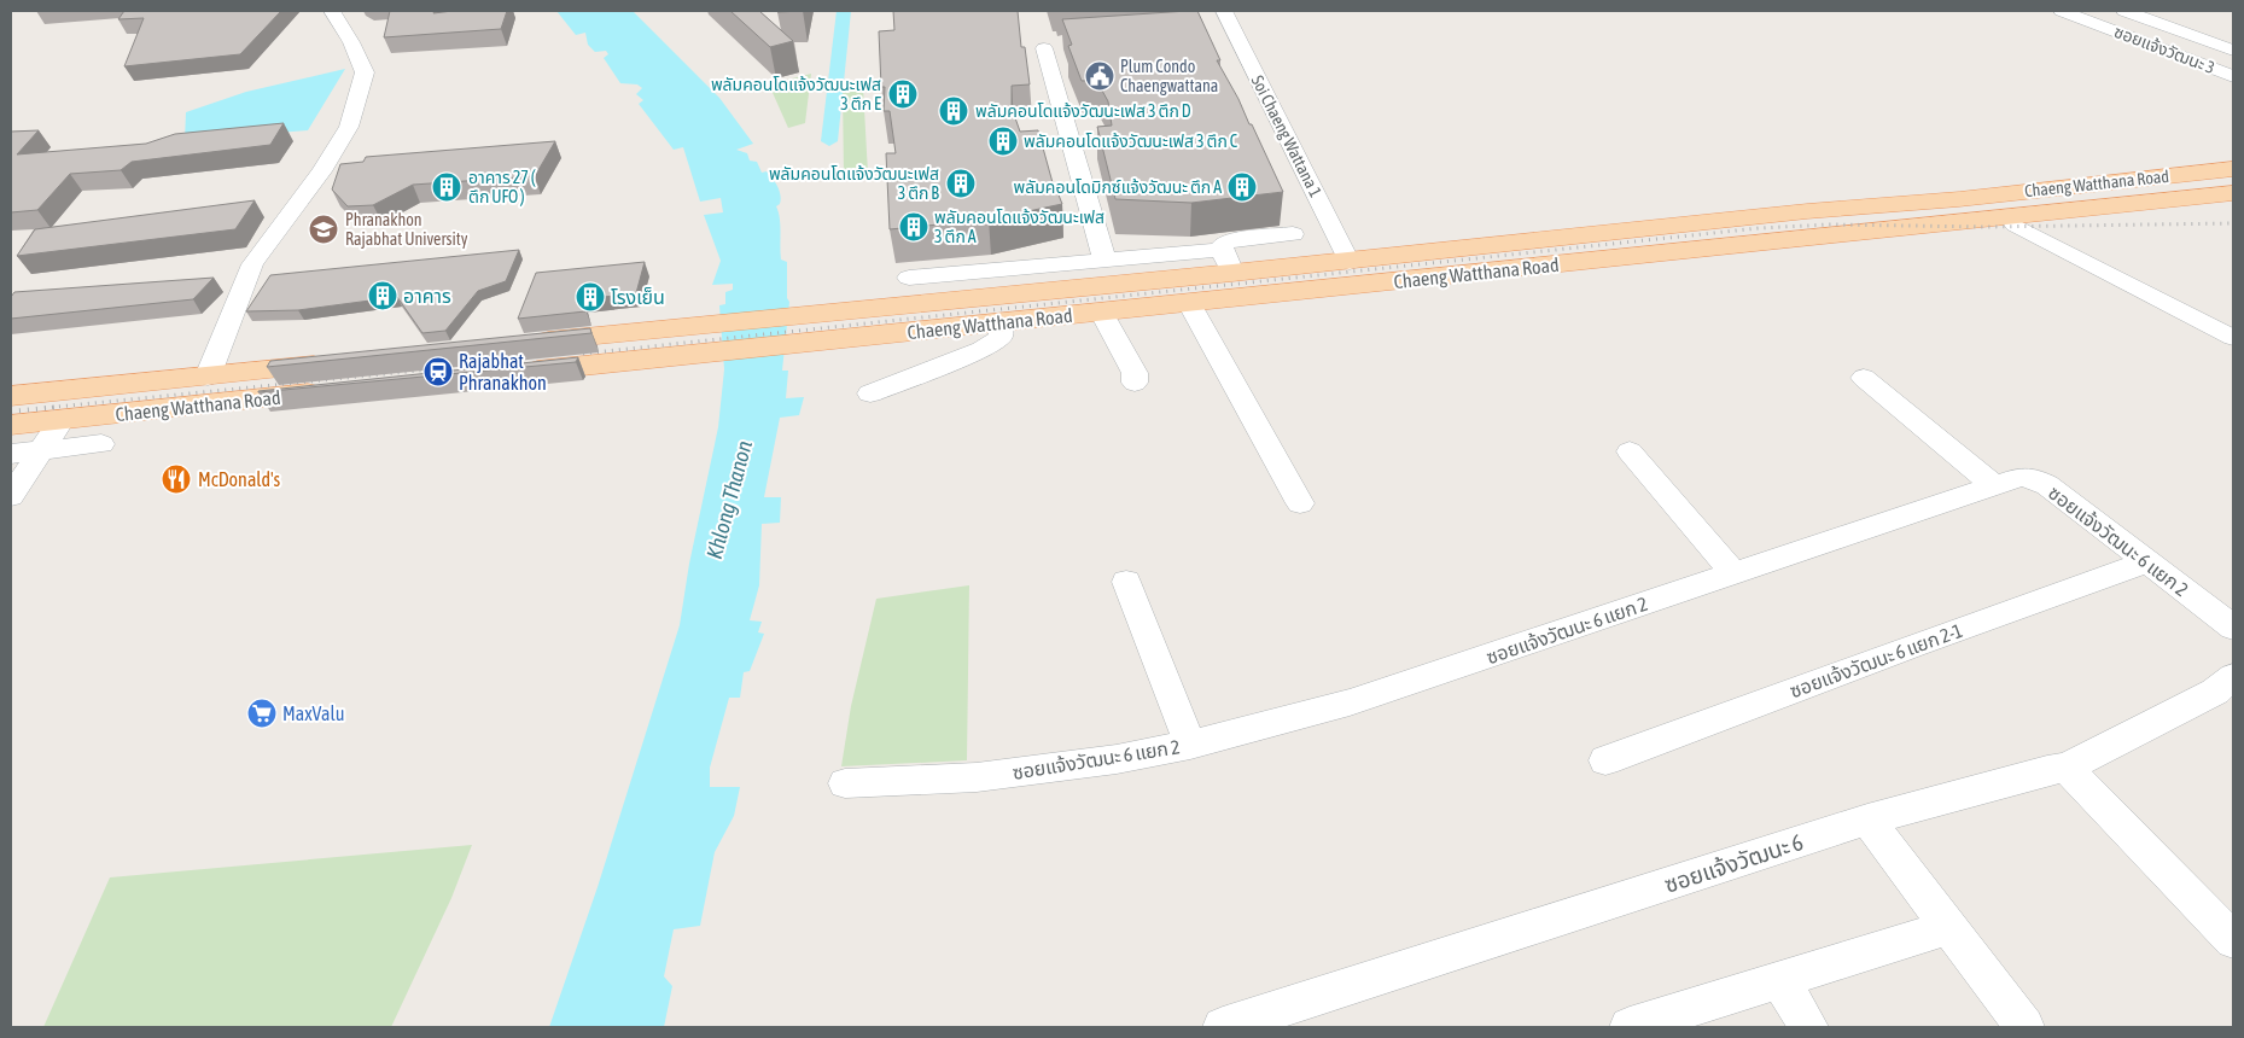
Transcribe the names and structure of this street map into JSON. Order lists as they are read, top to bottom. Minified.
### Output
{"streets":{"main road":["Chaeng Watthana Road"],"street":["ซอยแจ้งวัฒนะ 3","Soi Chaeng Wattana 1","ซอยแจ้งวัฒนะ 6 แยก 2","ซอยแจ้งวัฒนะ 6 แยก 2-1","ซอยแจ้งวัฒนะ 6"]},"crossings":[["Soi Chaeng Wattana 1","Chaeng Watthana Road"],["ซอยแจ้งวัฒนะ 6 แยก 2","ซอยแจ้งวัฒนะ 6 แยก 2-1"]],"water":["Khlong Thanon"],"places":{"public building":["Plum Condo Chaengwattana"],"building":["พลัมคอนโดแจ้งวัฒนะเฟส 3 ตึก E","พลัมคอนโดแจ้งวัฒนะเฟส 3 ตึก D","พลัมคอนโดแจ้งวัฒนะเฟส 3 ตึก C","พลัมคอนโดแจ้งวัฒนะเฟส 3 ตึก B","อาคาร 27 ( ตึก UFO )","พลัมคอนโดมิกซ์แจ้งวัฒนะ ตึก A","พลัมคอนโดแจ้งวัฒนะเฟส 3 ตึก A","อาคาร","โรงเย็น"],"school or university":["Phranakhon Rajabhat University"],"station":["Rajabhat Phranakhon"],"restaurant":["McDonald's"],"supermarket":["MaxValu"]}}
